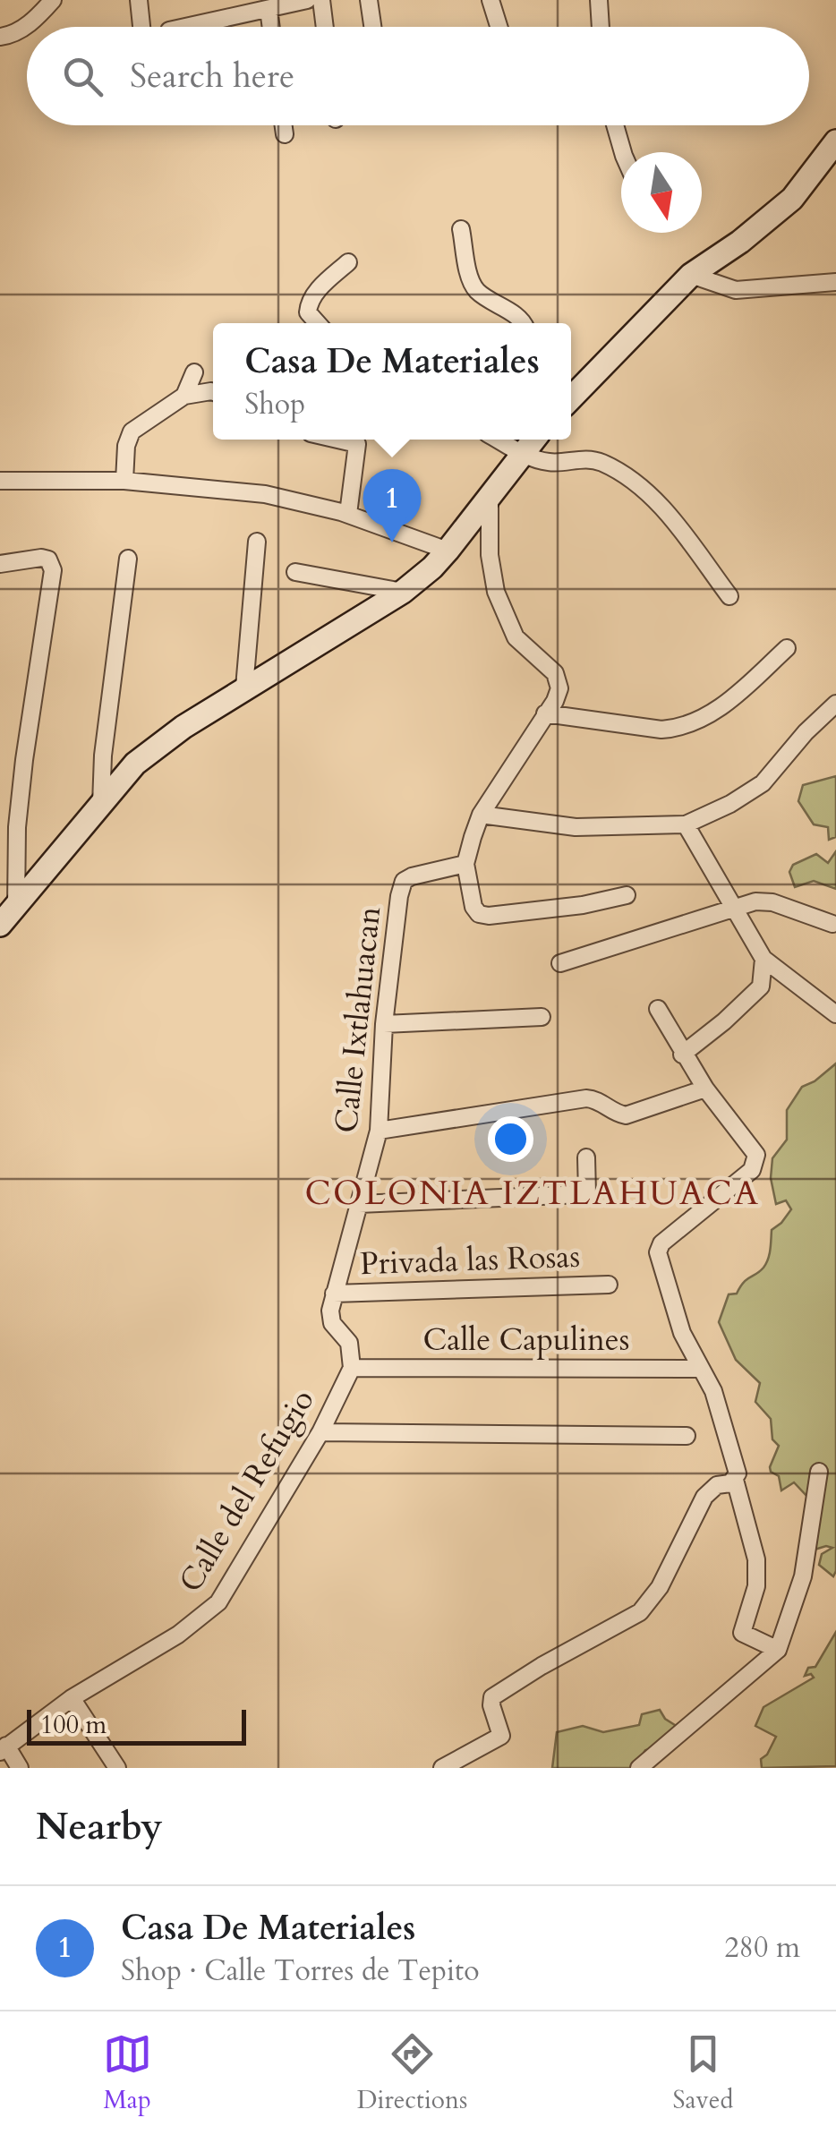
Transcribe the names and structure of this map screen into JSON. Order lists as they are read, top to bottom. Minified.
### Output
{"streets":{"street":["Calle Ixtlahuacan","Privada las Rosas","Calle Capulines","Calle del Refugio"]},"crossings":[["Calle Ixtlahuacan","Privada las Rosas"],["Calle Ixtlahuacan","Calle Capulines"],["Calle Ixtlahuacan","Calle del Refugio"],["Calle Capulines","Calle del Refugio"]],"districts":["COLONIA IZTLAHUACA"],"scale_bar":"100 m","north":"bottom","page":{"search":"Search here","popup":["Casa De Materiales","Shop"],"pins":"1","scale":"100 m","heading":"Nearby","list":[{"mark":"1","name":"Casa De Materiales","note":"Shop · Calle Torres de Tepito","value":"280 m"}],"nav":["Map","Directions","Saved"]}}
